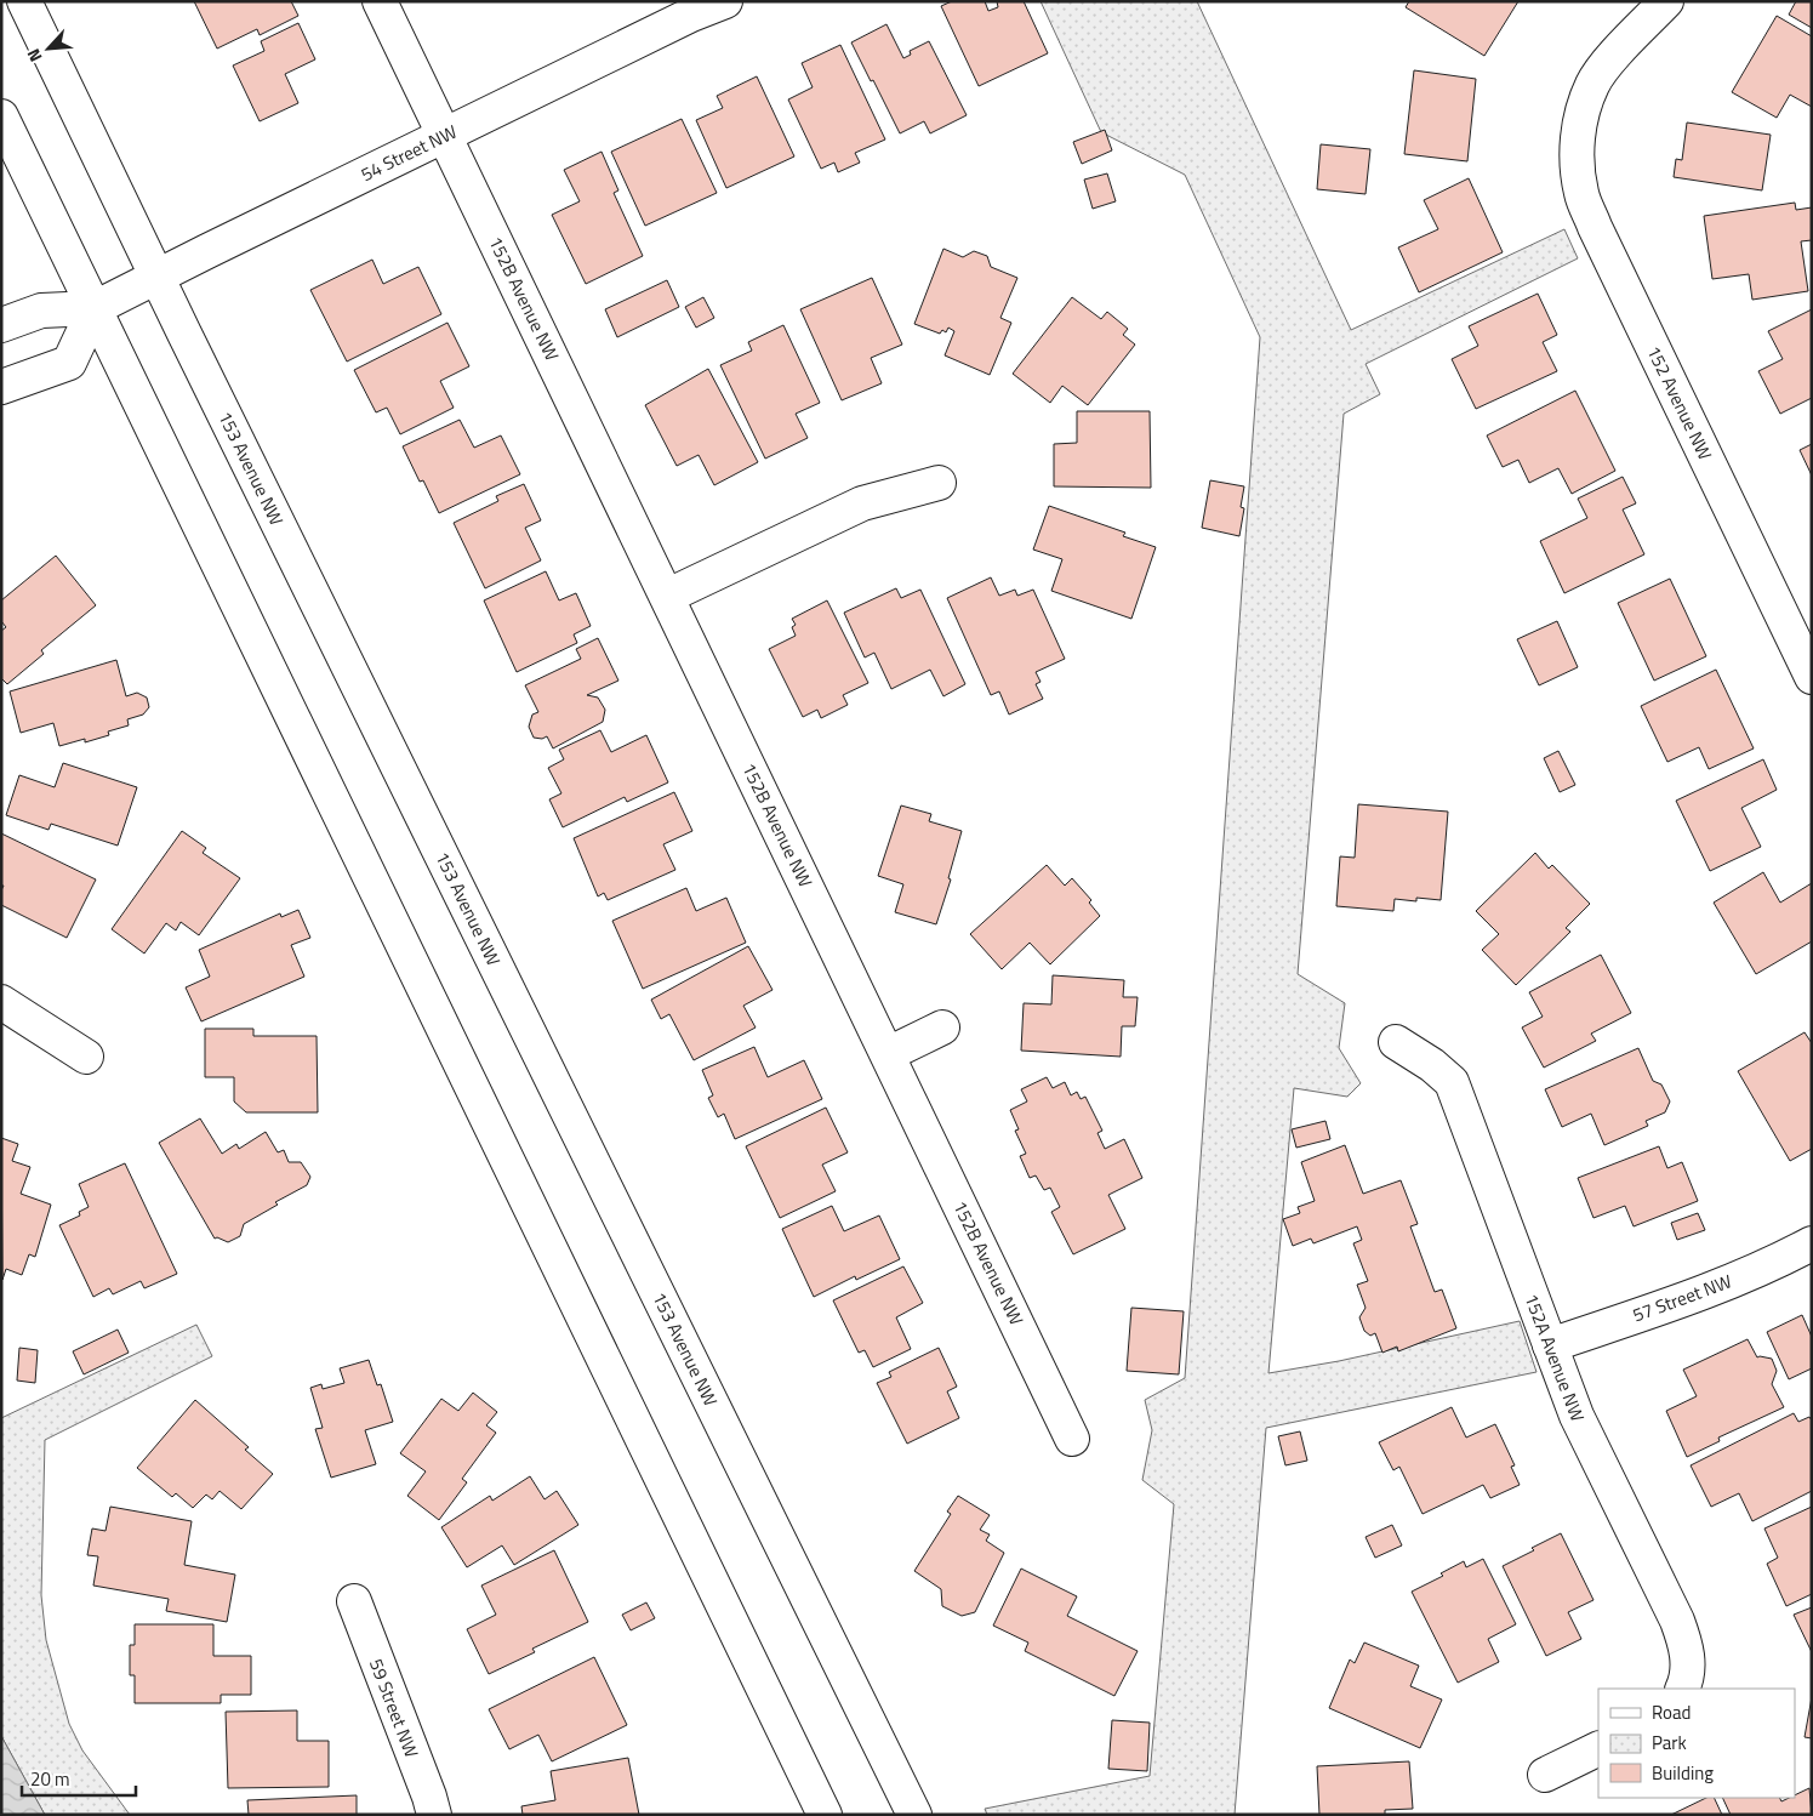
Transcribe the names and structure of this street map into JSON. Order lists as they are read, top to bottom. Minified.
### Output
{"streets":{"street":["54 Street NW","152B Avenue NW","152 Avenue NW","153 Avenue NW","57 Street NW","152A Avenue NW","59 Street NW"]},"crossings":[["54 Street NW","152B Avenue NW"],["54 Street NW","153 Avenue NW"],["57 Street NW","152A Avenue NW"]],"legend":["Road","Park","Building"],"scale_bar":"20 m","north":"bottom left"}
